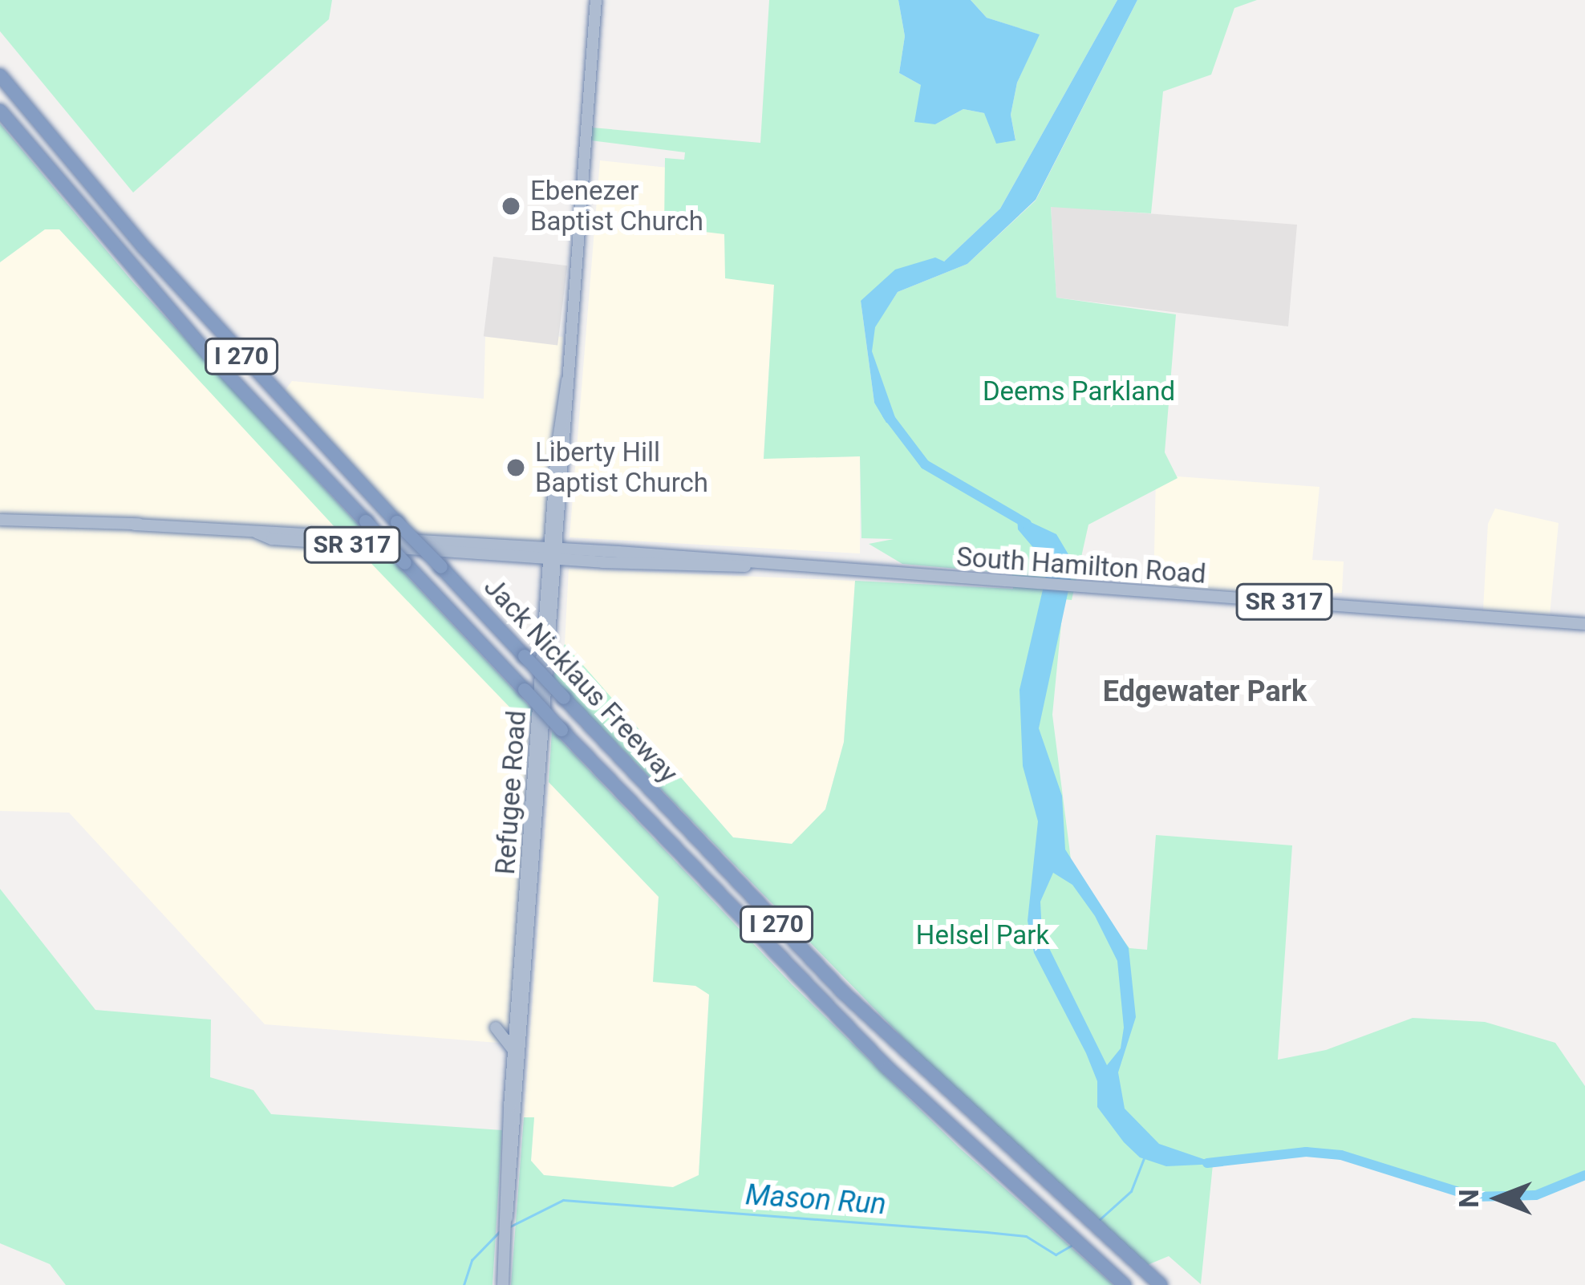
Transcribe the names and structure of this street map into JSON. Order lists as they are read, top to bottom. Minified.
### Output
{"streets":{"highway":["I 270","Jack Nicklaus Freeway"],"main road":["SR 317","South Hamilton Road","Refugee Road"]},"crossings":[["South Hamilton Road","Refugee Road"]],"districts":["Edgewater Park"],"water":["Mason Run"],"parks":["Deems Parkland","Helsel Park"],"places":["Ebenezer Baptist Church","Liberty Hill Baptist Church"],"north":"left"}
